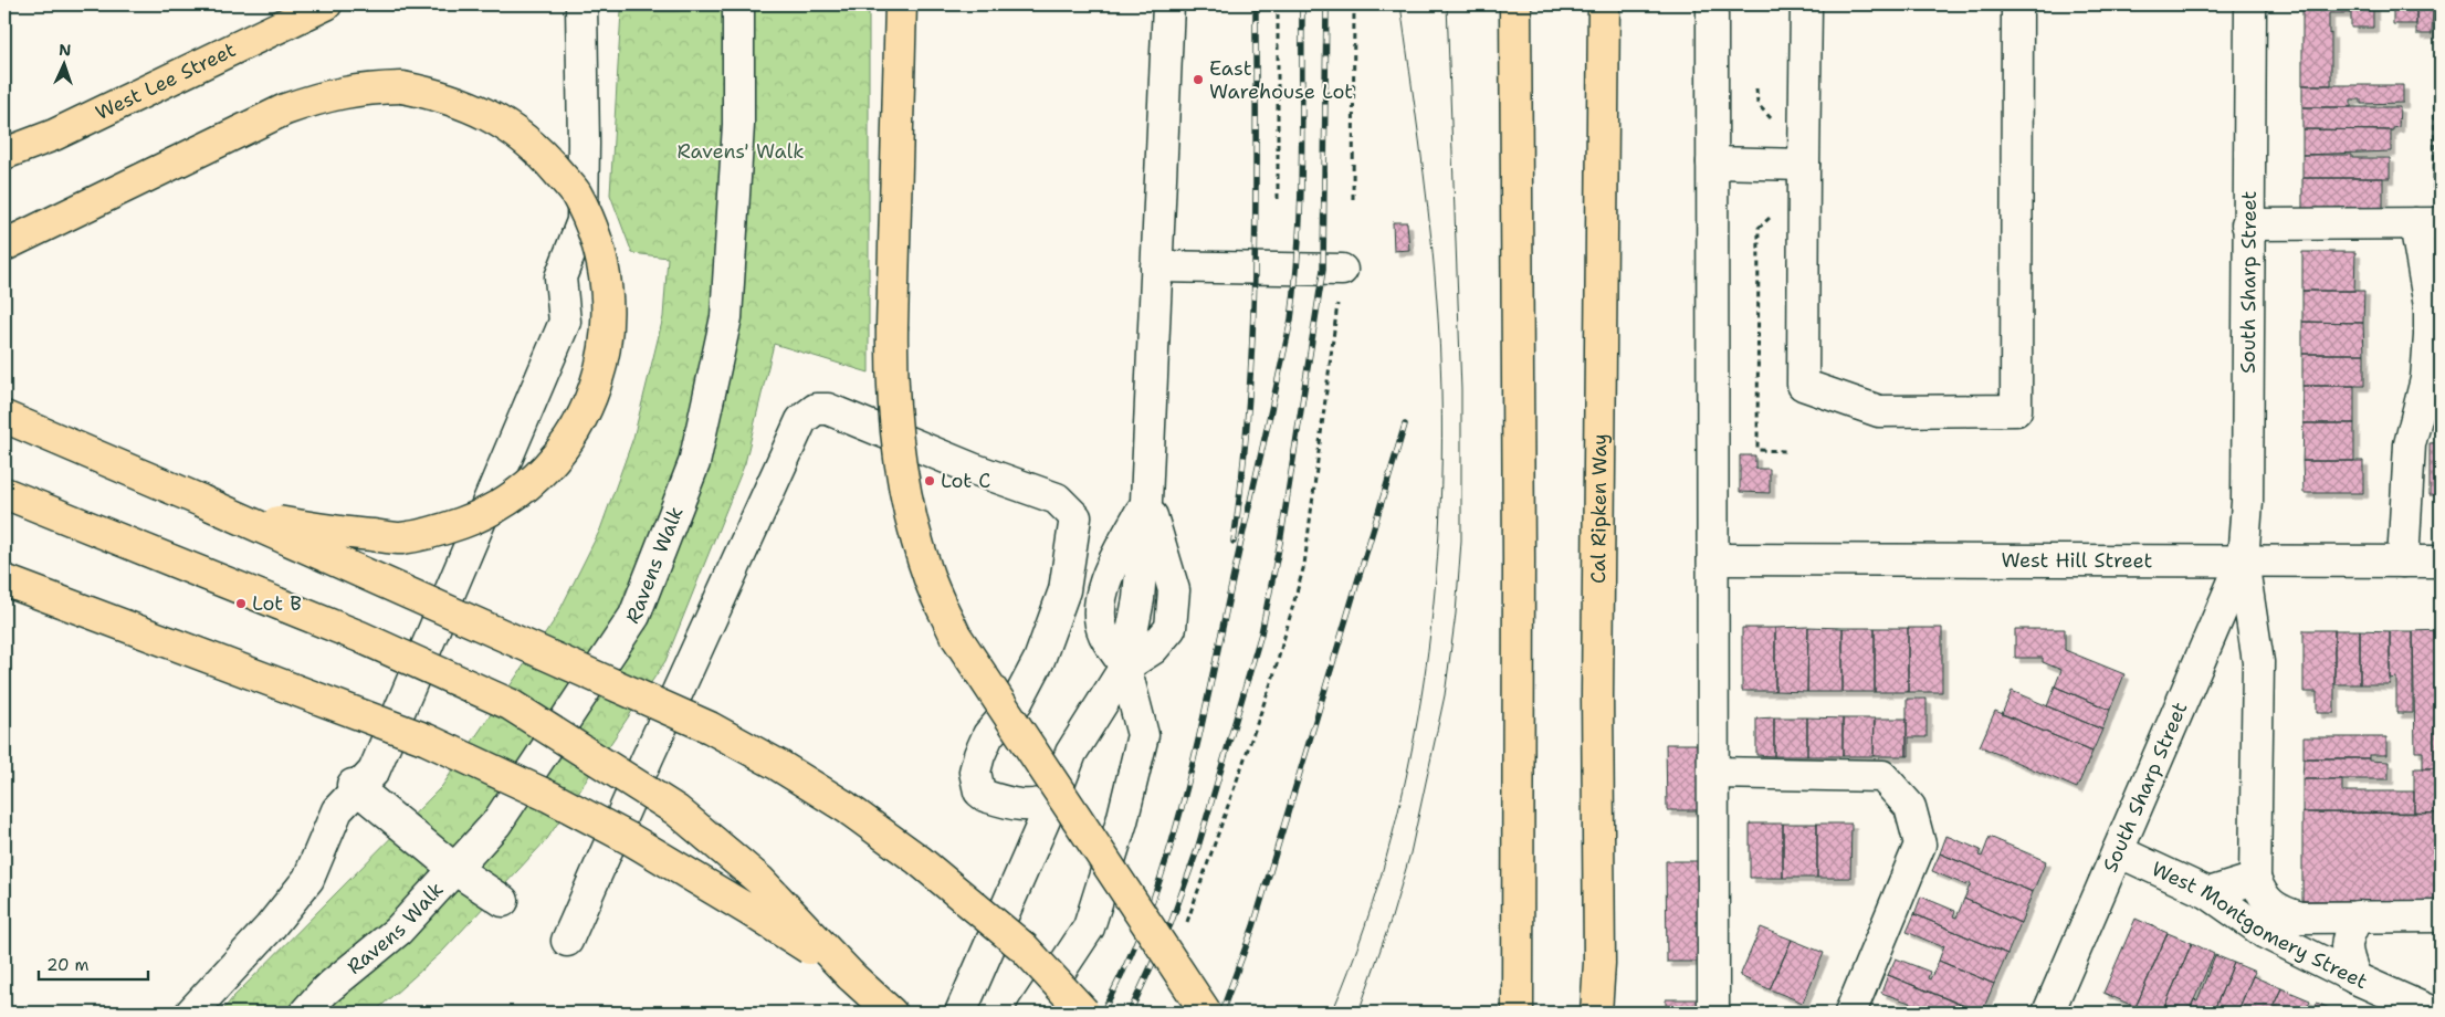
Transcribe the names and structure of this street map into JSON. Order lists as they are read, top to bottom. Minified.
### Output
{"streets":{"main road":["West Lee Street","Cal Ripken Way"],"street":["South Sharp Street","West Hill Street","Ravens Walk","West Montgomery Street"]},"crossings":[["South Sharp Street","West Hill Street"],["South Sharp Street","West Montgomery Street"]],"parks":["Ravens' Walk"],"places":["East Warehouse Lot","Lot C","Lot B"],"scale_bar":"20 m","north":"top"}
